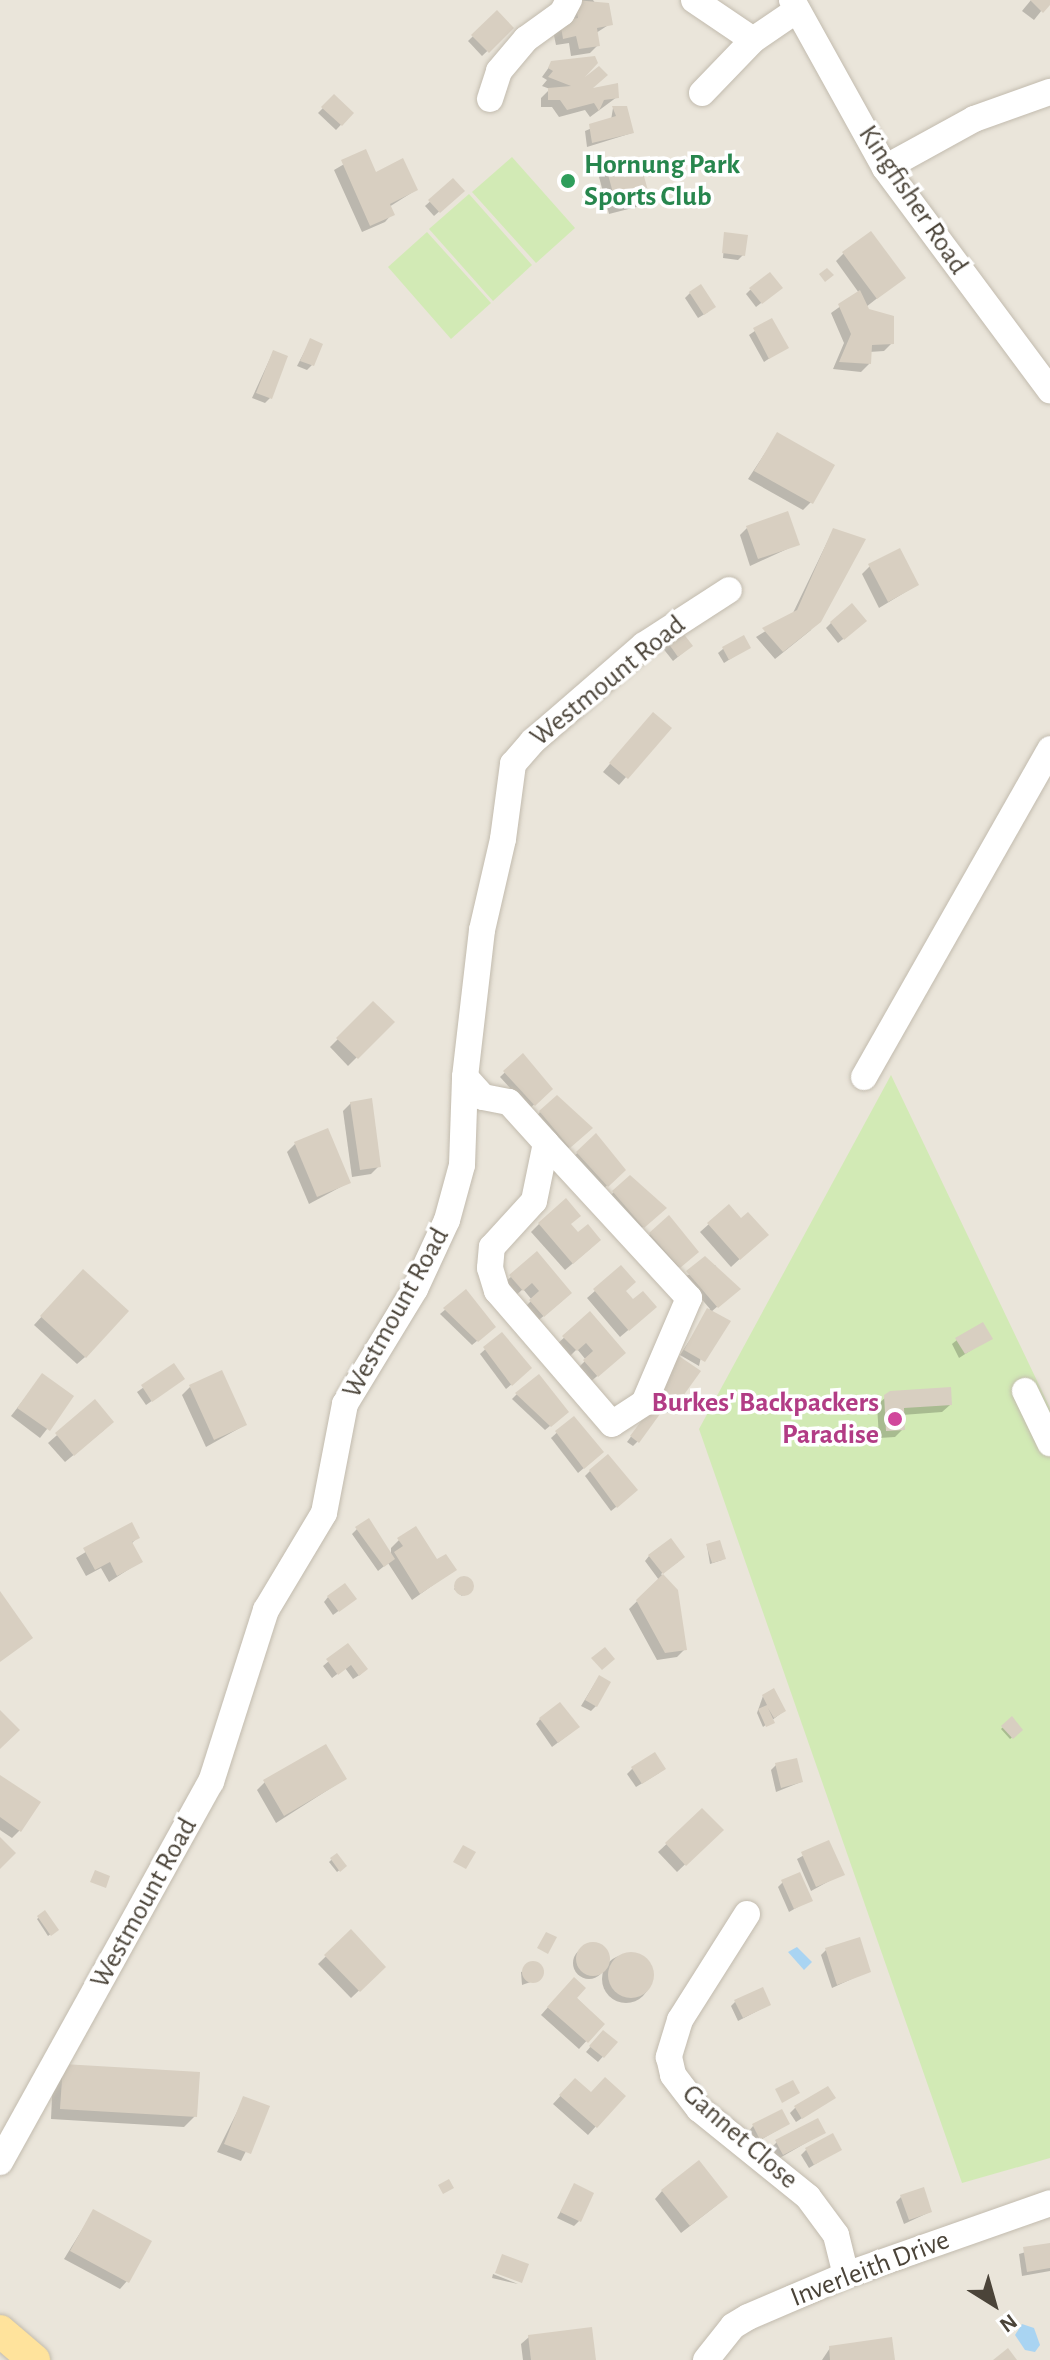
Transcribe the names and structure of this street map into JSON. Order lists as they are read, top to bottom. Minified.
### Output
{"streets":{"street":["Kingfisher Road","Westmount Road","Gannet Close","Inverleith Drive"]},"crossings":[["Gannet Close","Inverleith Drive"]],"places":["Hornung Park Sports Club","Burkes' Backpackers Paradise"],"north":"bottom right"}
